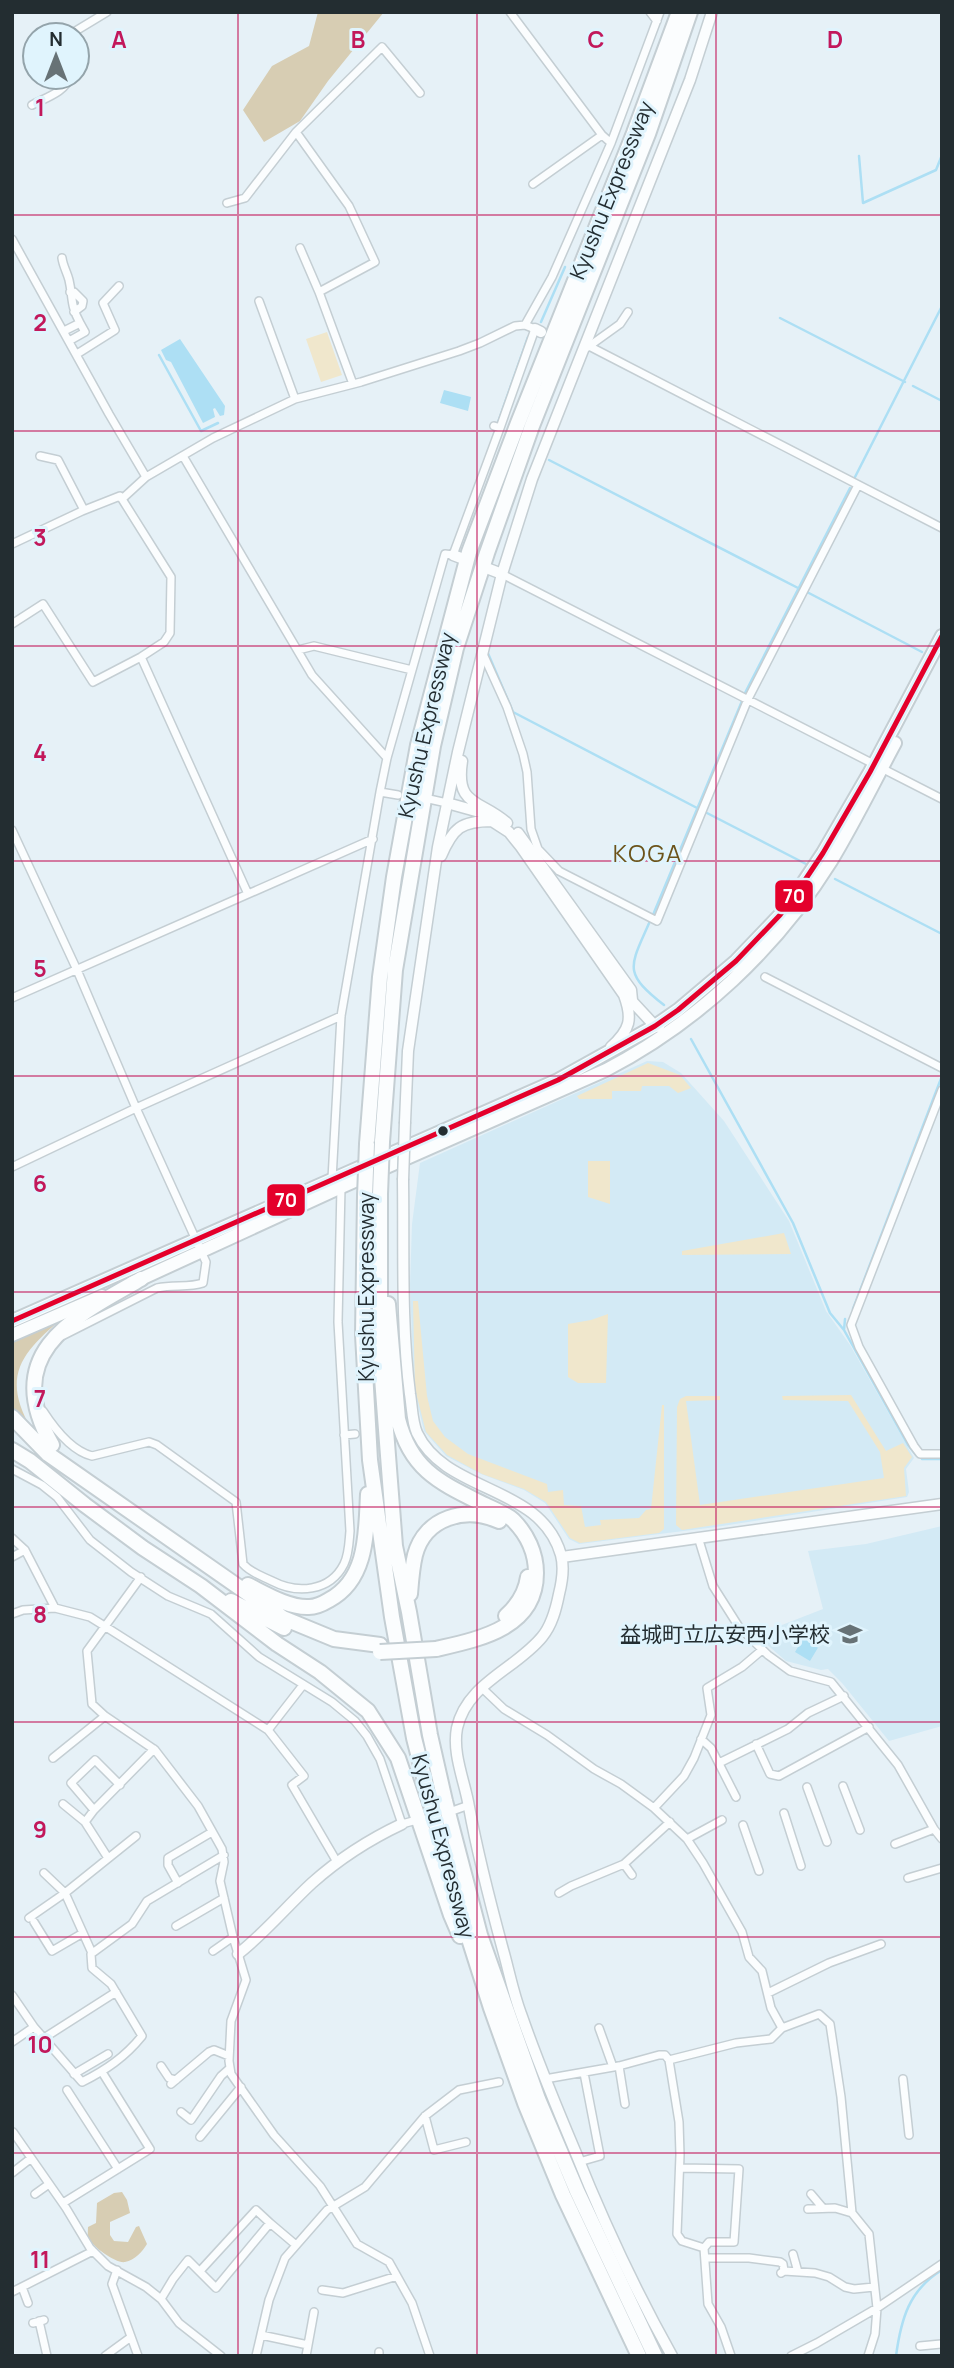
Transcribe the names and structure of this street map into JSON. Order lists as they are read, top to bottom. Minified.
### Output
{"streets":{"highway":["Kyushu Expressway"]},"districts":["KOGA"],"places":{"school or university":["益城町立広安西小学校"]},"lines":["transit line 70"],"north":"top","grid":{"columns":["A","B","C","D"],"rows":["1","2","3","4","5","6","7","8","9","10","11"]}}
